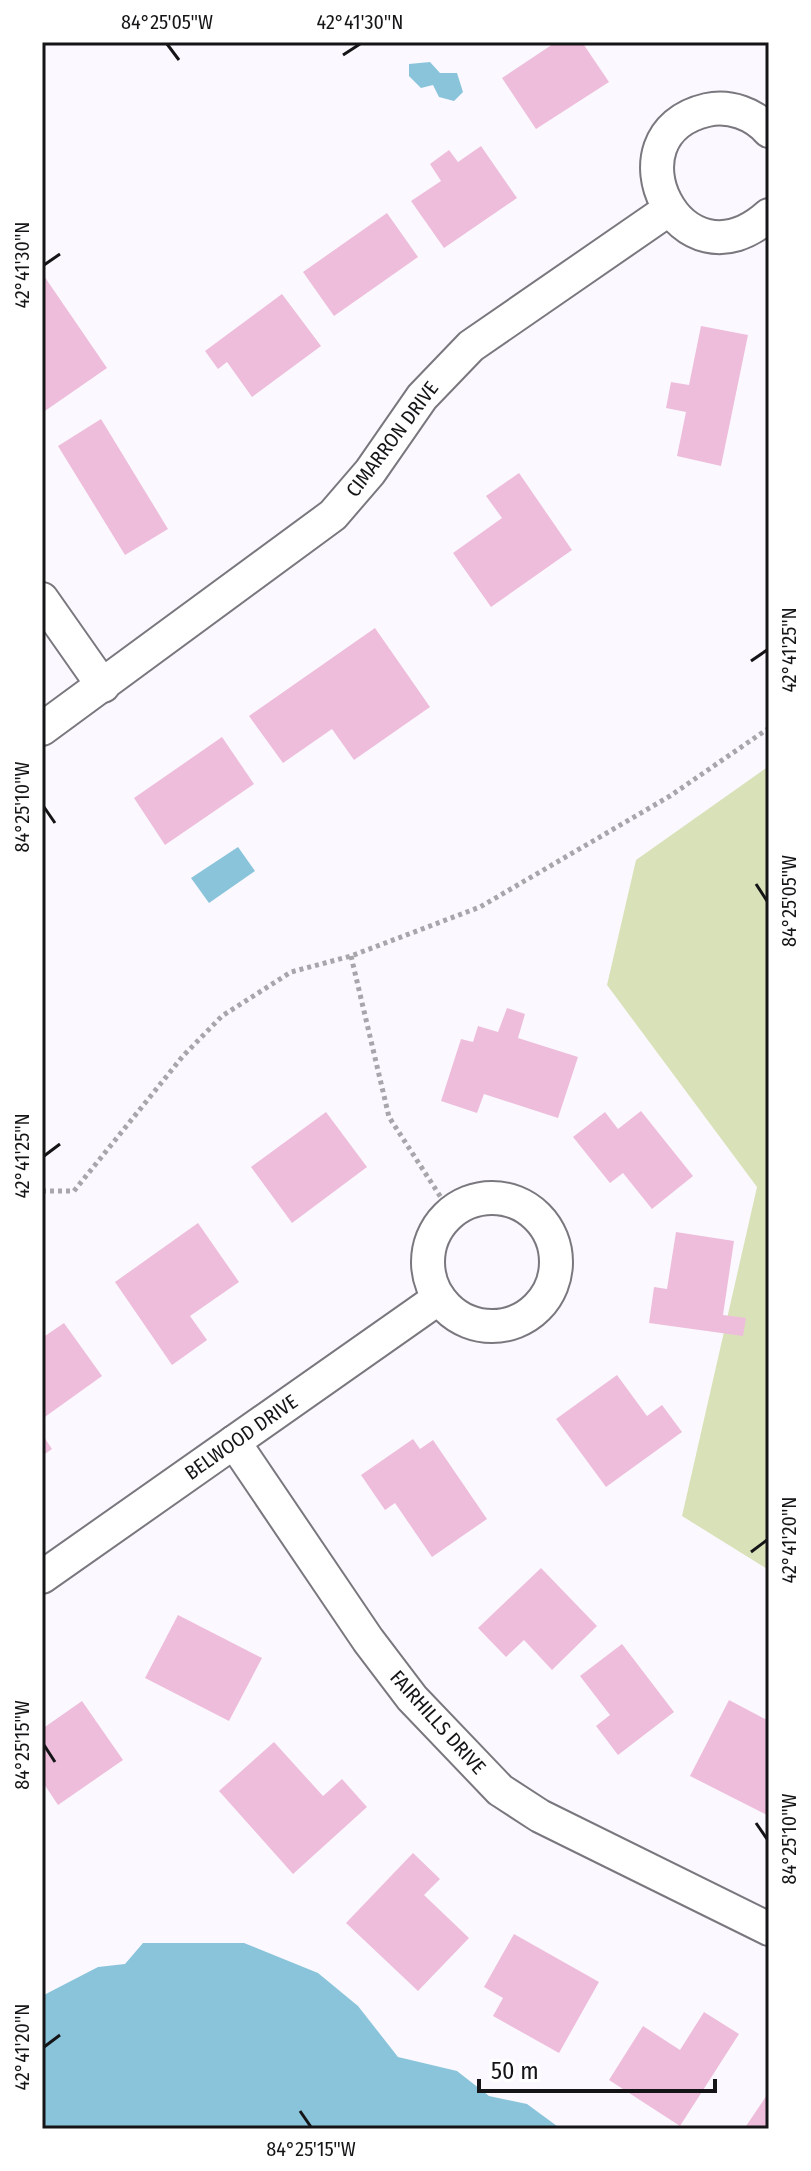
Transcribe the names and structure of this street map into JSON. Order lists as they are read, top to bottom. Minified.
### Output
{"streets":{"street":["CIMARRON DRIVE","BELWOOD DRIVE","FAIRHILLS DRIVE"]},"crossings":[["BELWOOD DRIVE","FAIRHILLS DRIVE"]],"scale_bar":"50 m","coordinates":["84°25'05\"W","42°41'30\"N","42°41'25\"N","84°25'10\"W","42°41'20\"N","84°25'15\"W"]}
